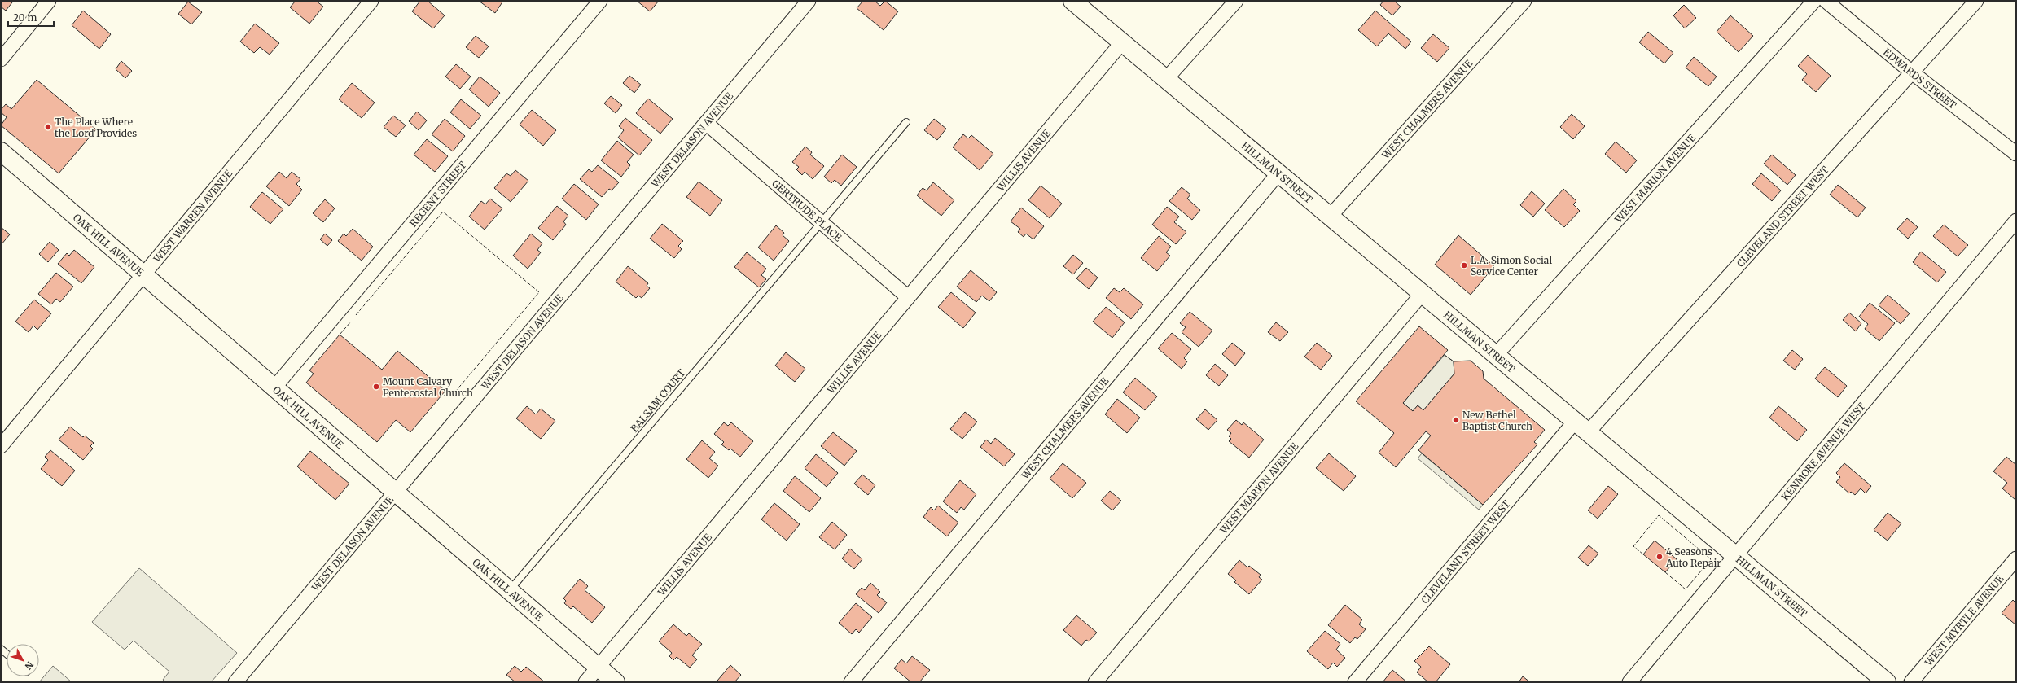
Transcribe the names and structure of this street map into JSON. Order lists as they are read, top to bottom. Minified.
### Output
{"streets":{"street":["EDWARDS STREET","WEST CHALMERS AVENUE","WEST DELASON AVENUE","WILLIS AVENUE","HILLMAN STREET","WEST MARION AVENUE","REGENT STREET","GERTRUDE PLACE","WEST WARREN AVENUE","CLEVELAND STREET WEST","OAK HILL AVENUE","KENMORE AVENUE WEST","WEST MYRTLE AVENUE"],"lane":["BALSAM COURT"]},"crossings":[["EDWARDS STREET","CLEVELAND STREET WEST"],["WEST CHALMERS AVENUE","HILLMAN STREET"],["WEST DELASON AVENUE","GERTRUDE PLACE"],["WEST DELASON AVENUE","OAK HILL AVENUE"],["WILLIS AVENUE","HILLMAN STREET"],["WILLIS AVENUE","GERTRUDE PLACE"],["WILLIS AVENUE","OAK HILL AVENUE"],["HILLMAN STREET","WEST MARION AVENUE"],["HILLMAN STREET","CLEVELAND STREET WEST"],["HILLMAN STREET","KENMORE AVENUE WEST"],["REGENT STREET","OAK HILL AVENUE"],["GERTRUDE PLACE","BALSAM COURT"],["WEST WARREN AVENUE","OAK HILL AVENUE"],["OAK HILL AVENUE","BALSAM COURT"]],"places":["The Place Where the Lord Provides","L.A. Simon Social Service Center","Mount Calvary Pentecostal Church","New Bethel Baptist Church","4 Seasons Auto Repair"],"scale_bar":"20 m","north":"bottom right"}
